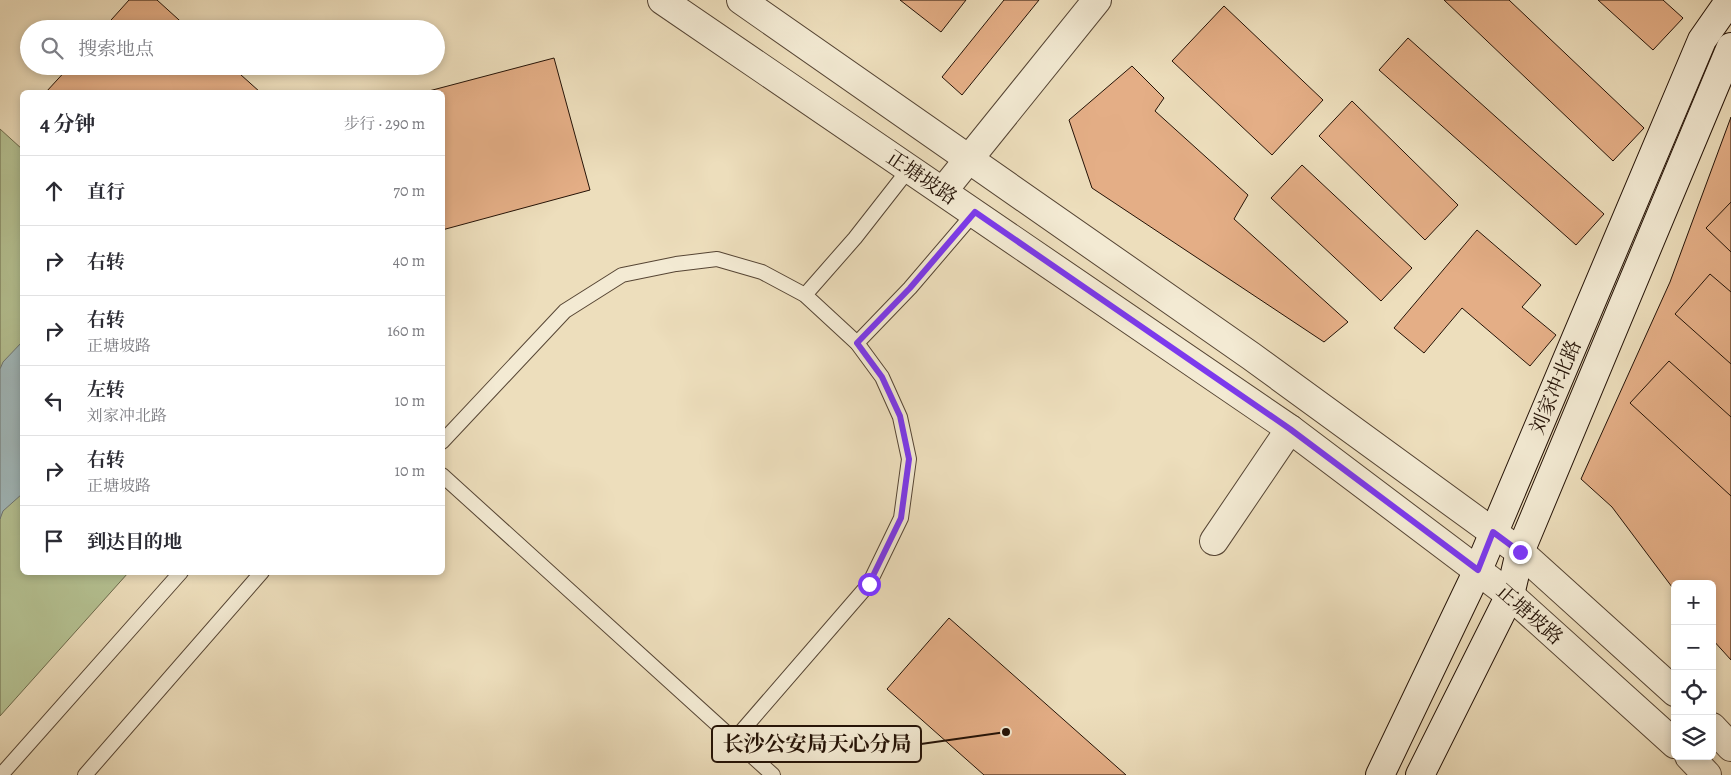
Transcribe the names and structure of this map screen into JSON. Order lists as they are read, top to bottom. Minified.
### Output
{"streets":{"street":["正塘坡路","刘家冲北路"]},"crossings":[["正塘坡路","刘家冲北路"]],"places":["长沙公安局天心分局"],"page":{"search":"搜索地点","heading":["4 分钟","步行 · 290 m"],"list":[["直行","70 m"],["右转","40 m"],["右转","正塘坡路","160 m"],["左转","刘家冲北路","10 m"],["右转","正塘坡路","10 m"],"到达目的地"],"map_buttons":["+","−"]}}
